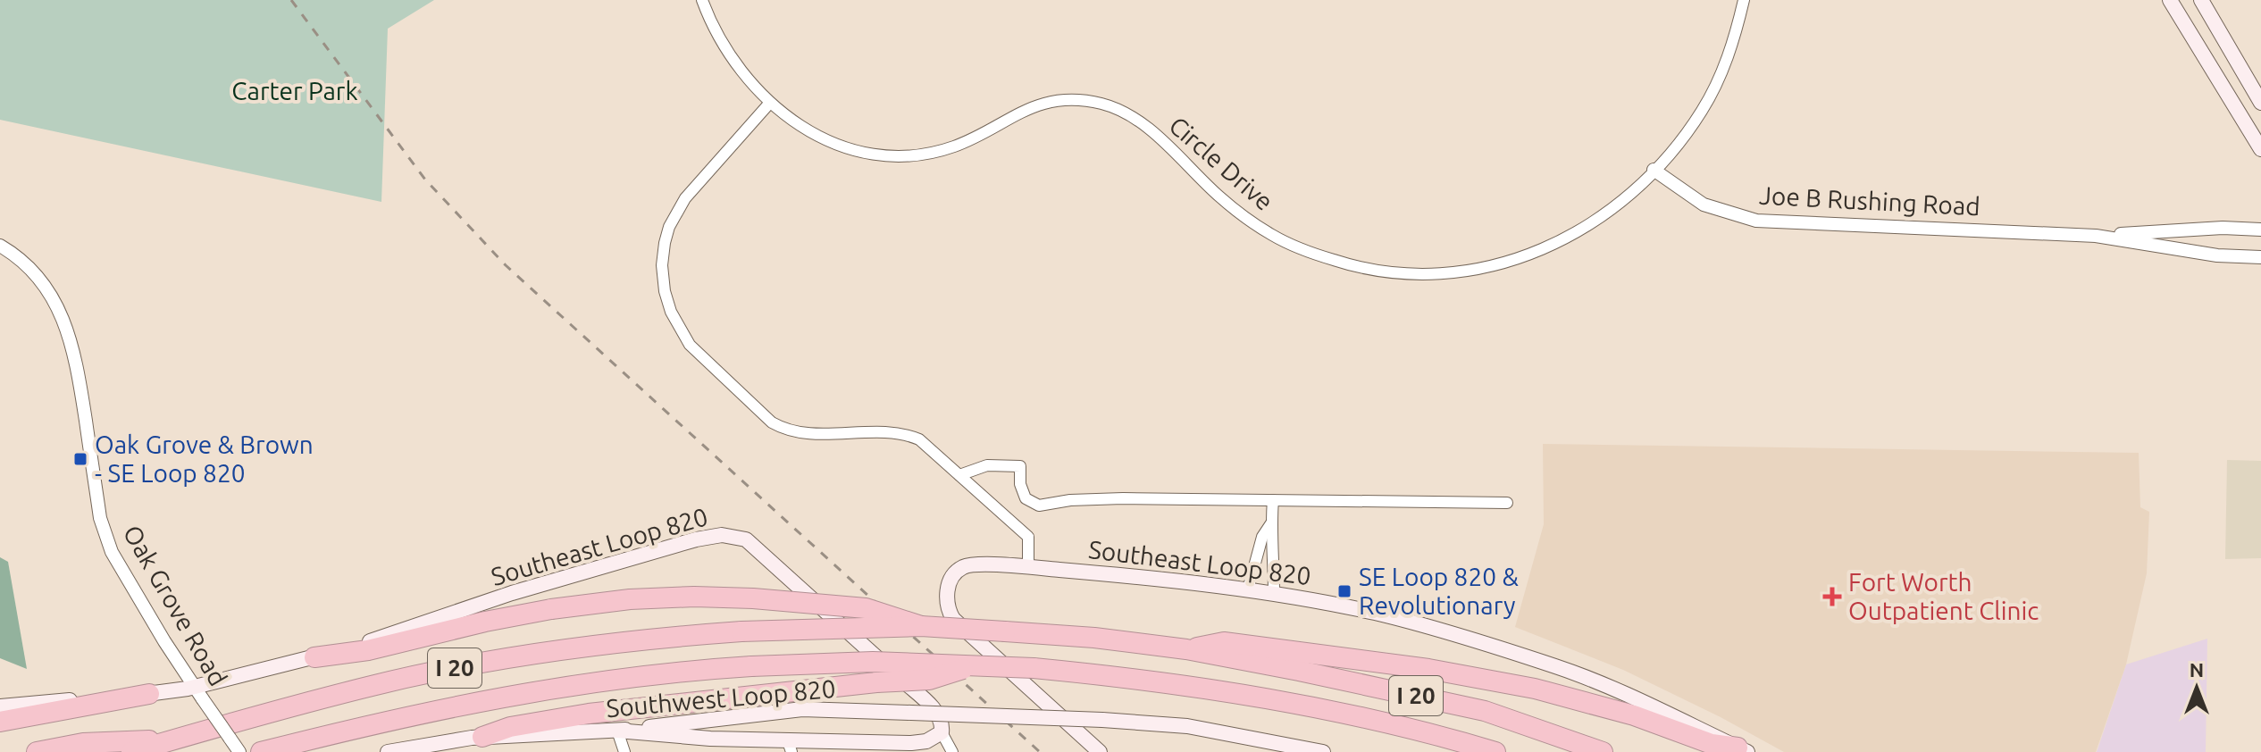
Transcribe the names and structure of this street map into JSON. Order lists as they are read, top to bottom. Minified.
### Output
{"streets":{"highway":["I 20"],"main road":["Southeast Loop 820","Southwest Loop 820"],"street":["Circle Drive","Joe B Rushing Road","Oak Grove Road"]},"crossings":[["Circle Drive","Joe B Rushing Road"],["Southeast Loop 820","Oak Grove Road"]],"parks":["Carter Park"],"places":{"transit":["Oak Grove & Brown - SE Loop 820","SE Loop 820 & Revolutionary"],"health":["Fort Worth Outpatient Clinic"]},"north":"top"}
